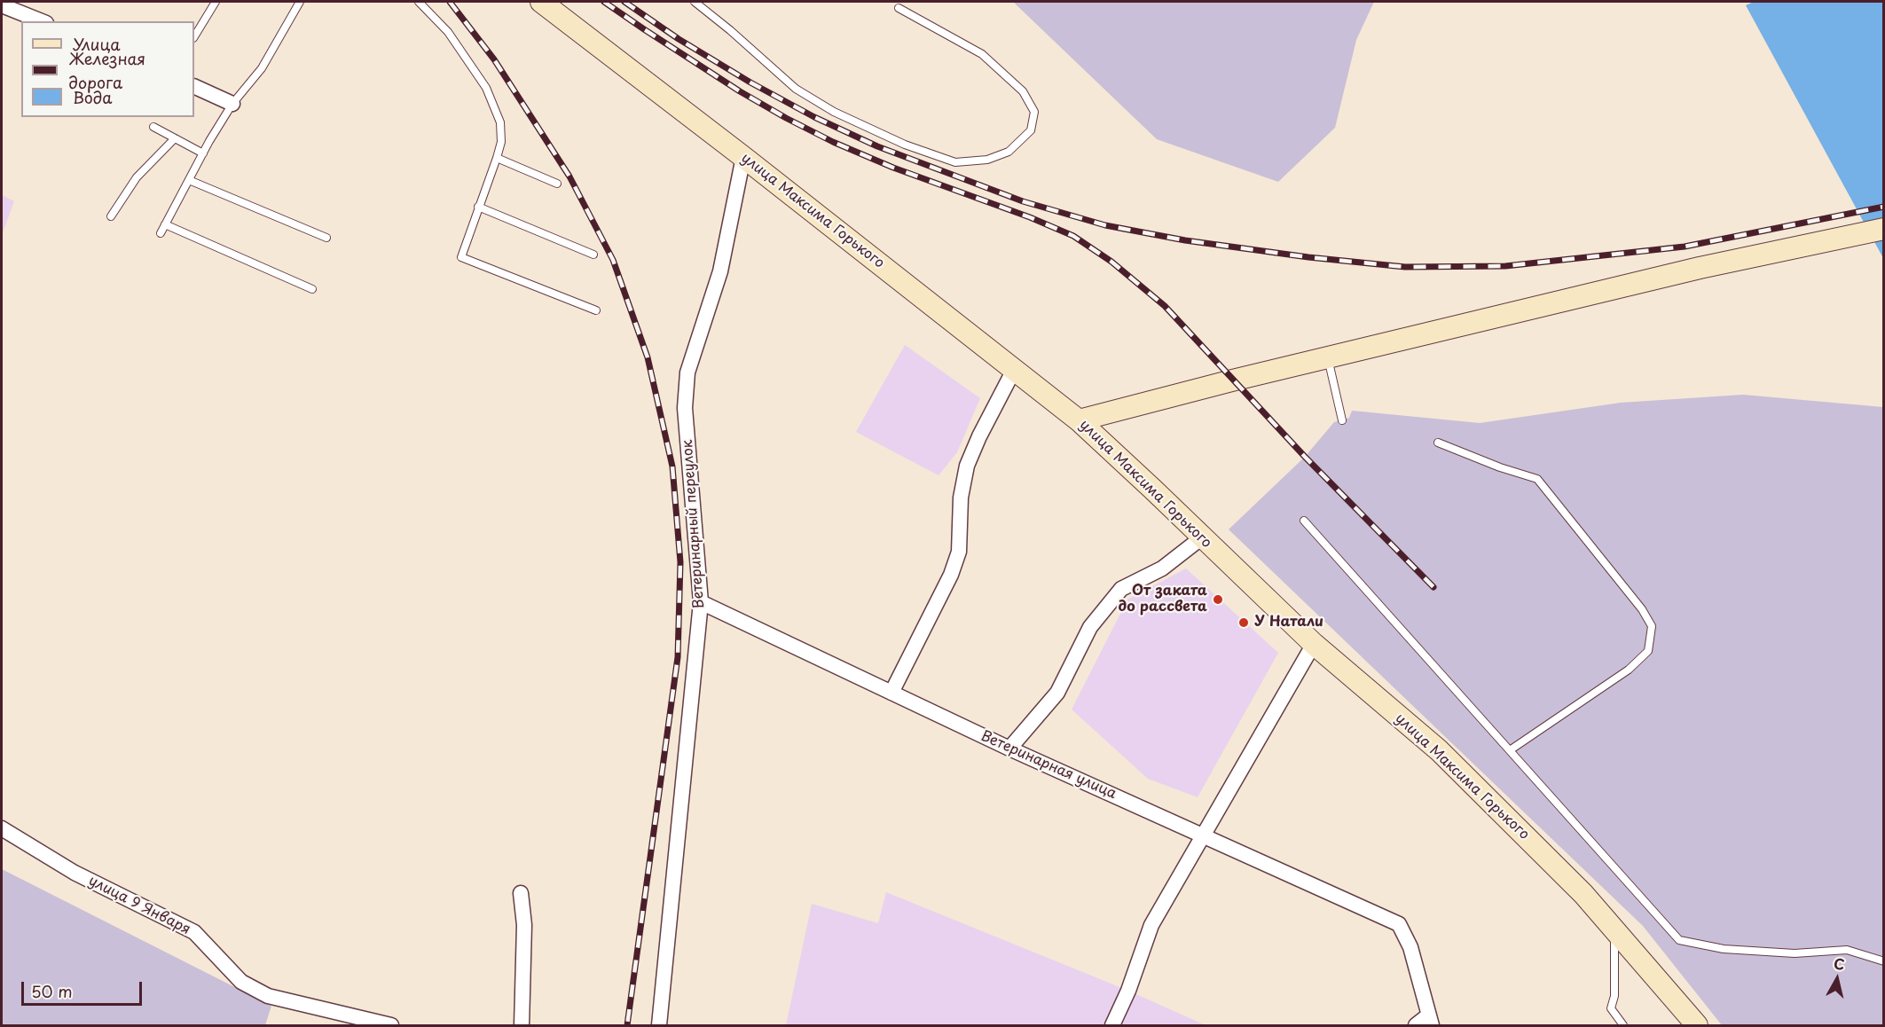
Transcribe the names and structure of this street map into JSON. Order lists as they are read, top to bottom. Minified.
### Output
{"streets":{"street":["улица Максима Горького","Ветеринарный переулок","Ветеринарная улица","улица 9 Января"]},"crossings":[["улица Максима Горького","Ветеринарный переулок"],["Ветеринарный переулок","Ветеринарная улица"]],"places":["От заката до рассвета","У Натали"],"legend":["Улица","Железная дорога","Вода"],"scale_bar":"50 m","north":"top"}
